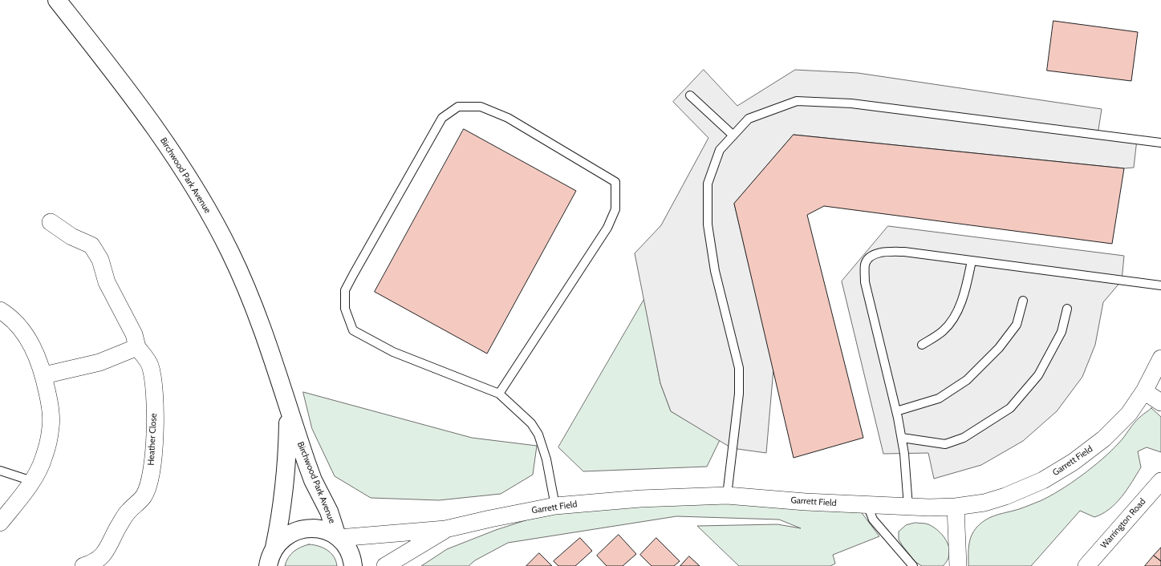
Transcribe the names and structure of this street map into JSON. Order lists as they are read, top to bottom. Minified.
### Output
{"streets":{"main road":["Birchwood Park Avenue"],"street":["Heather Close","Garrett Field","Warrington Road"]},"crossings":[["Birchwood Park Avenue","Garrett Field"]]}
